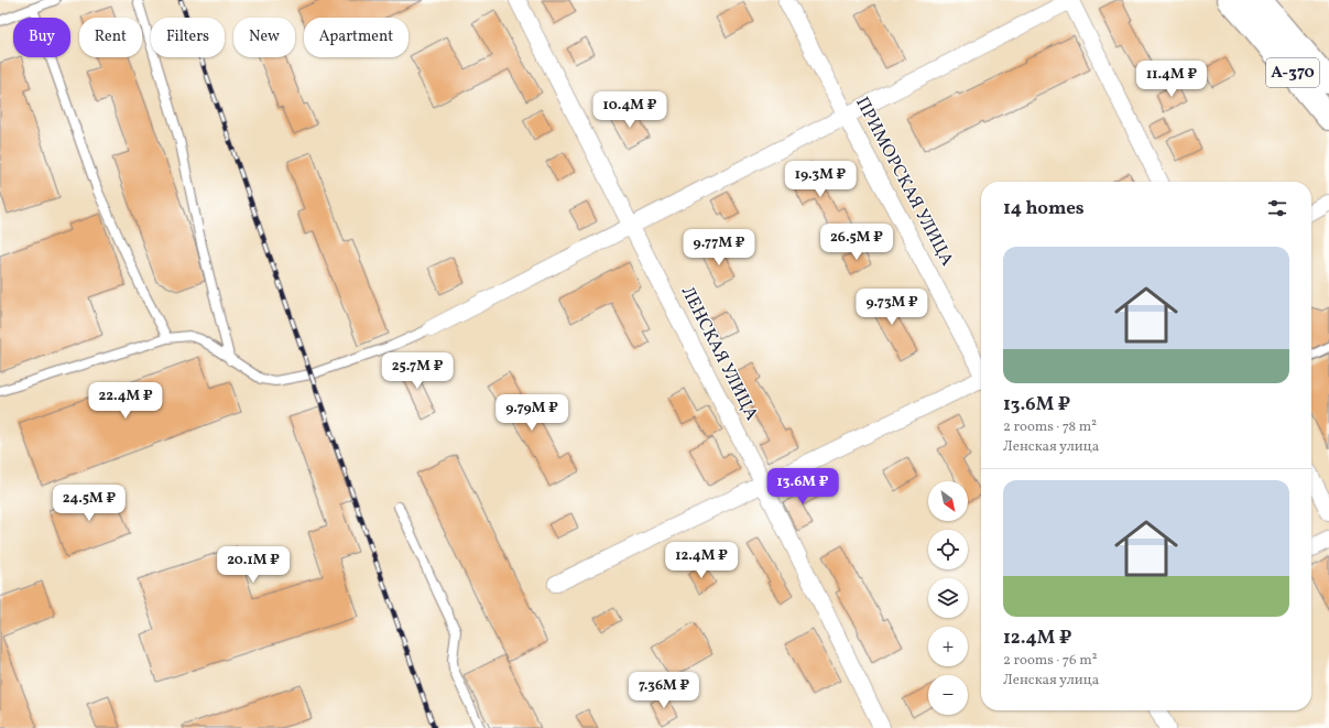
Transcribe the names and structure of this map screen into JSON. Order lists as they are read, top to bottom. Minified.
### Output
{"streets":{"highway":["А-370"],"street":["ПРИМОРСКАЯ УЛИЦА","ЛЕНСКАЯ УЛИЦА"]},"north":"bottom right","page":{"chip":["Buy","Rent","Filters","New","Apartment"],"price":["11.4M ₽","10.4M ₽","19.3M ₽","26.5M ₽","9.77M ₽","9.73M ₽","25.7M ₽","22.4M ₽","9.79M ₽","13.6M ₽","24.5M ₽","12.4M ₽","20.1M ₽","7.36M ₽"],"heading":"14 homes","list":[{"name":"13.6M ₽","note":"2 rooms · 78 m² · Ленская улица"},{"name":"12.4M ₽","note":"2 rooms · 76 m² · Ленская улица"}],"map_buttons":["+","−"]}}
